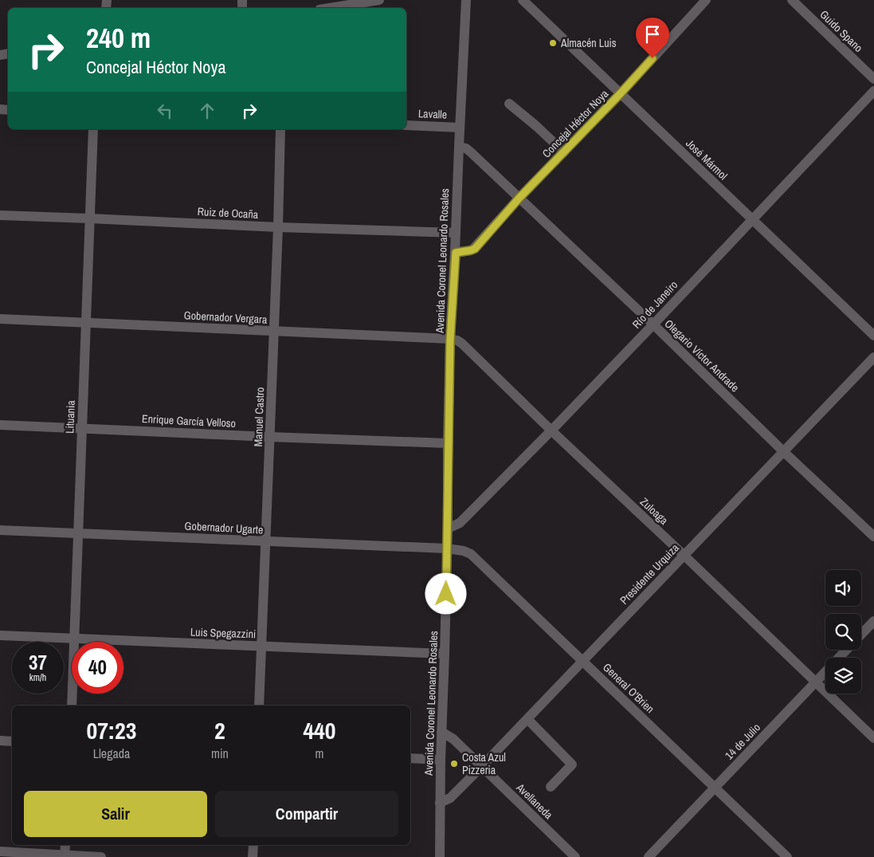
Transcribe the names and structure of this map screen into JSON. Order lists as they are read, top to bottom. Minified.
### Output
{"streets":{"street":["Guido Spano","Lavalle","Concejal Héctor Noya","José Mármol","Ruiz de Ocaña","Avenida Coronel Leonardo Rosales","Río de Janeiro","Gobernador Vergara","Olegario Víctor Andrade","Lituania","Manuel Castro","Enrique García Velloso","Zuloaga","Gobernador Ugarte","Presidente Urquiza","Luis Spegazzini","General O'Brien","14 de Julio","Avellaneda"]},"crossings":[["Lavalle","Avenida Coronel Leonardo Rosales"],["Concejal Héctor Noya","José Mármol"],["Concejal Héctor Noya","Avenida Coronel Leonardo Rosales"],["Concejal Héctor Noya","Olegario Víctor Andrade"],["José Mármol","Río de Janeiro"],["Ruiz de Ocaña","Avenida Coronel Leonardo Rosales"],["Ruiz de Ocaña","Lituania"],["Ruiz de Ocaña","Manuel Castro"],["Avenida Coronel Leonardo Rosales","Río de Janeiro"],["Avenida Coronel Leonardo Rosales","Gobernador Vergara"],["Avenida Coronel Leonardo Rosales","Olegario Víctor Andrade"],["Avenida Coronel Leonardo Rosales","Enrique García Velloso"],["Avenida Coronel Leonardo Rosales","Zuloaga"],["Avenida Coronel Leonardo Rosales","Gobernador Ugarte"],["Avenida Coronel Leonardo Rosales","Presidente Urquiza"],["Avenida Coronel Leonardo Rosales","Luis Spegazzini"],["Avenida Coronel Leonardo Rosales","General O'Brien"],["Avenida Coronel Leonardo Rosales","Avellaneda"],["Río de Janeiro","Olegario Víctor Andrade"],["Río de Janeiro","Zuloaga"],["Gobernador Vergara","Lituania"],["Gobernador Vergara","Manuel Castro"],["Gobernador Vergara","Zuloaga"],["Olegario Víctor Andrade","Presidente Urquiza"],["Lituania","Enrique García Velloso"],["Lituania","Gobernador Ugarte"],["Lituania","Luis Spegazzini"],["Manuel Castro","Enrique García Velloso"],["Manuel Castro","Gobernador Ugarte"],["Manuel Castro","Luis Spegazzini"],["Zuloaga","Presidente Urquiza"],["Zuloaga","14 de Julio"],["Gobernador Ugarte","General O'Brien"],["Presidente Urquiza","General O'Brien"],["Presidente Urquiza","Avellaneda"],["General O'Brien","14 de Julio"]],"places":["Almacén Luis","Costa Azul Pizzeria"],"page":{"turn":["240 m","Concejal Héctor Noya"],"speed":"37 km/h","limit":"40","eta":["07:23","Llegada","2","min","440","m"],"buttons":["Salir","Compartir"]}}
